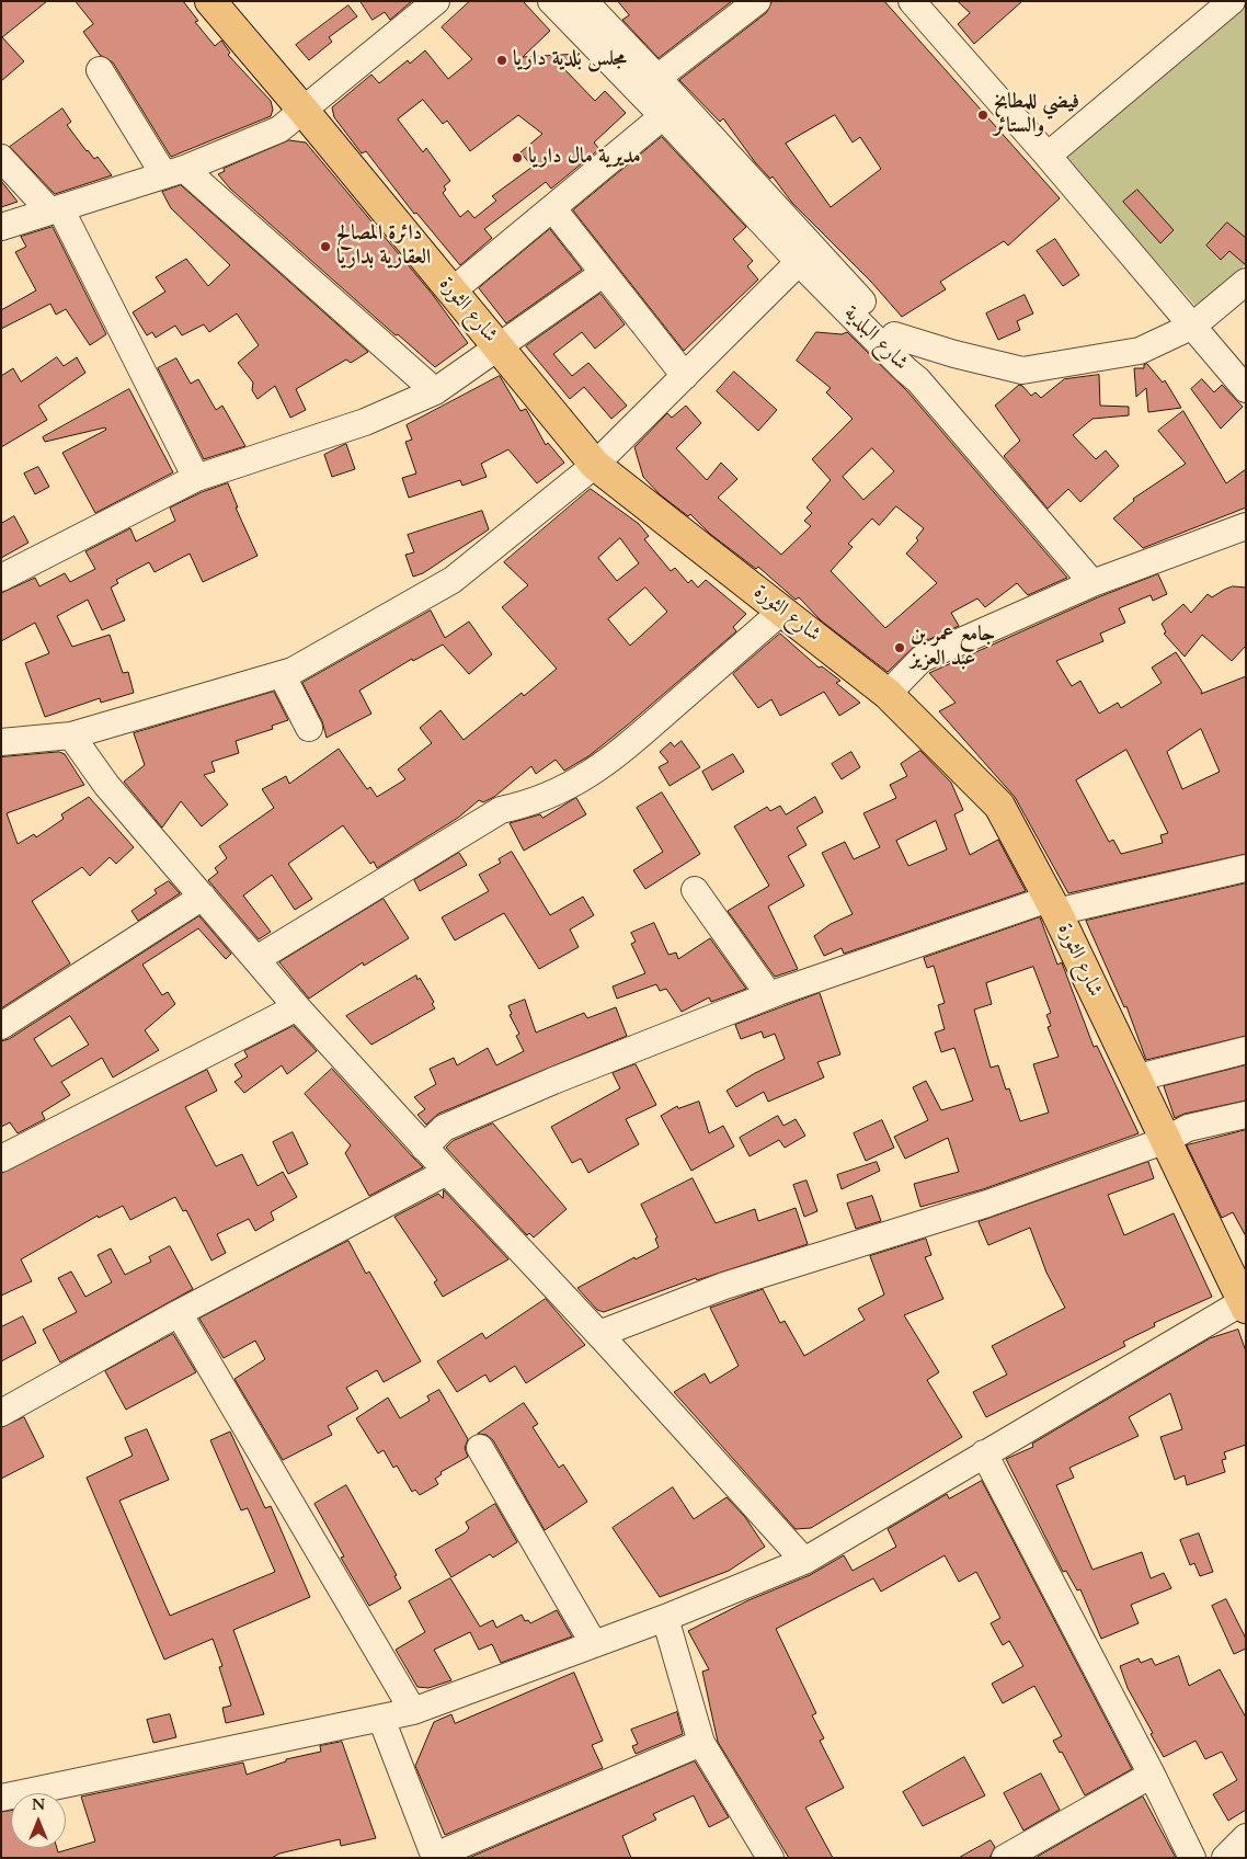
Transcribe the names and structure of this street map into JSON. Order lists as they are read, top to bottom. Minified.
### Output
{"streets":{"main road":["شارع الثورة"],"street":["شارع البلدية"]},"places":["مجلس بلدية داريا","فيضي للمطابخ والستائر","مديرية مال داريا","دائرة المصالح العقارية بداريا","جامع عمر بن عبد العزيز"],"north":"top"}
